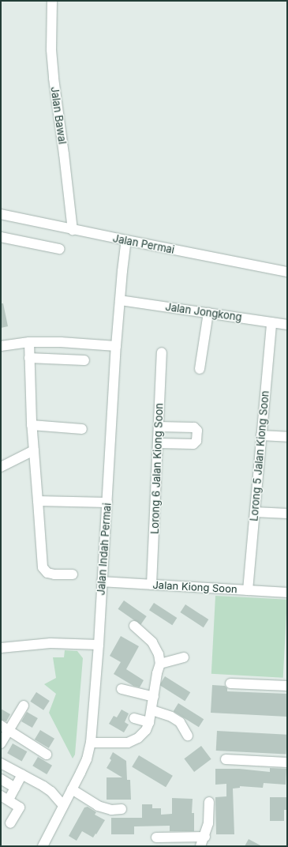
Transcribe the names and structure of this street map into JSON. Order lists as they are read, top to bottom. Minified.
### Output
{"streets":{"street":["Jalan Bawal","Jalan Permai","Jalan Jongkong","Lorong 5 Jalan Kiong Soon","Lorong 6 Jalan Kiong Soon","Jalan Indah Permai","Jalan Kiong Soon"]},"crossings":[["Jalan Bawal","Jalan Permai"],["Jalan Permai","Jalan Indah Permai"],["Jalan Jongkong","Lorong 5 Jalan Kiong Soon"],["Jalan Jongkong","Jalan Indah Permai"],["Lorong 5 Jalan Kiong Soon","Jalan Kiong Soon"],["Lorong 6 Jalan Kiong Soon","Jalan Kiong Soon"],["Jalan Indah Permai","Jalan Kiong Soon"]]}
